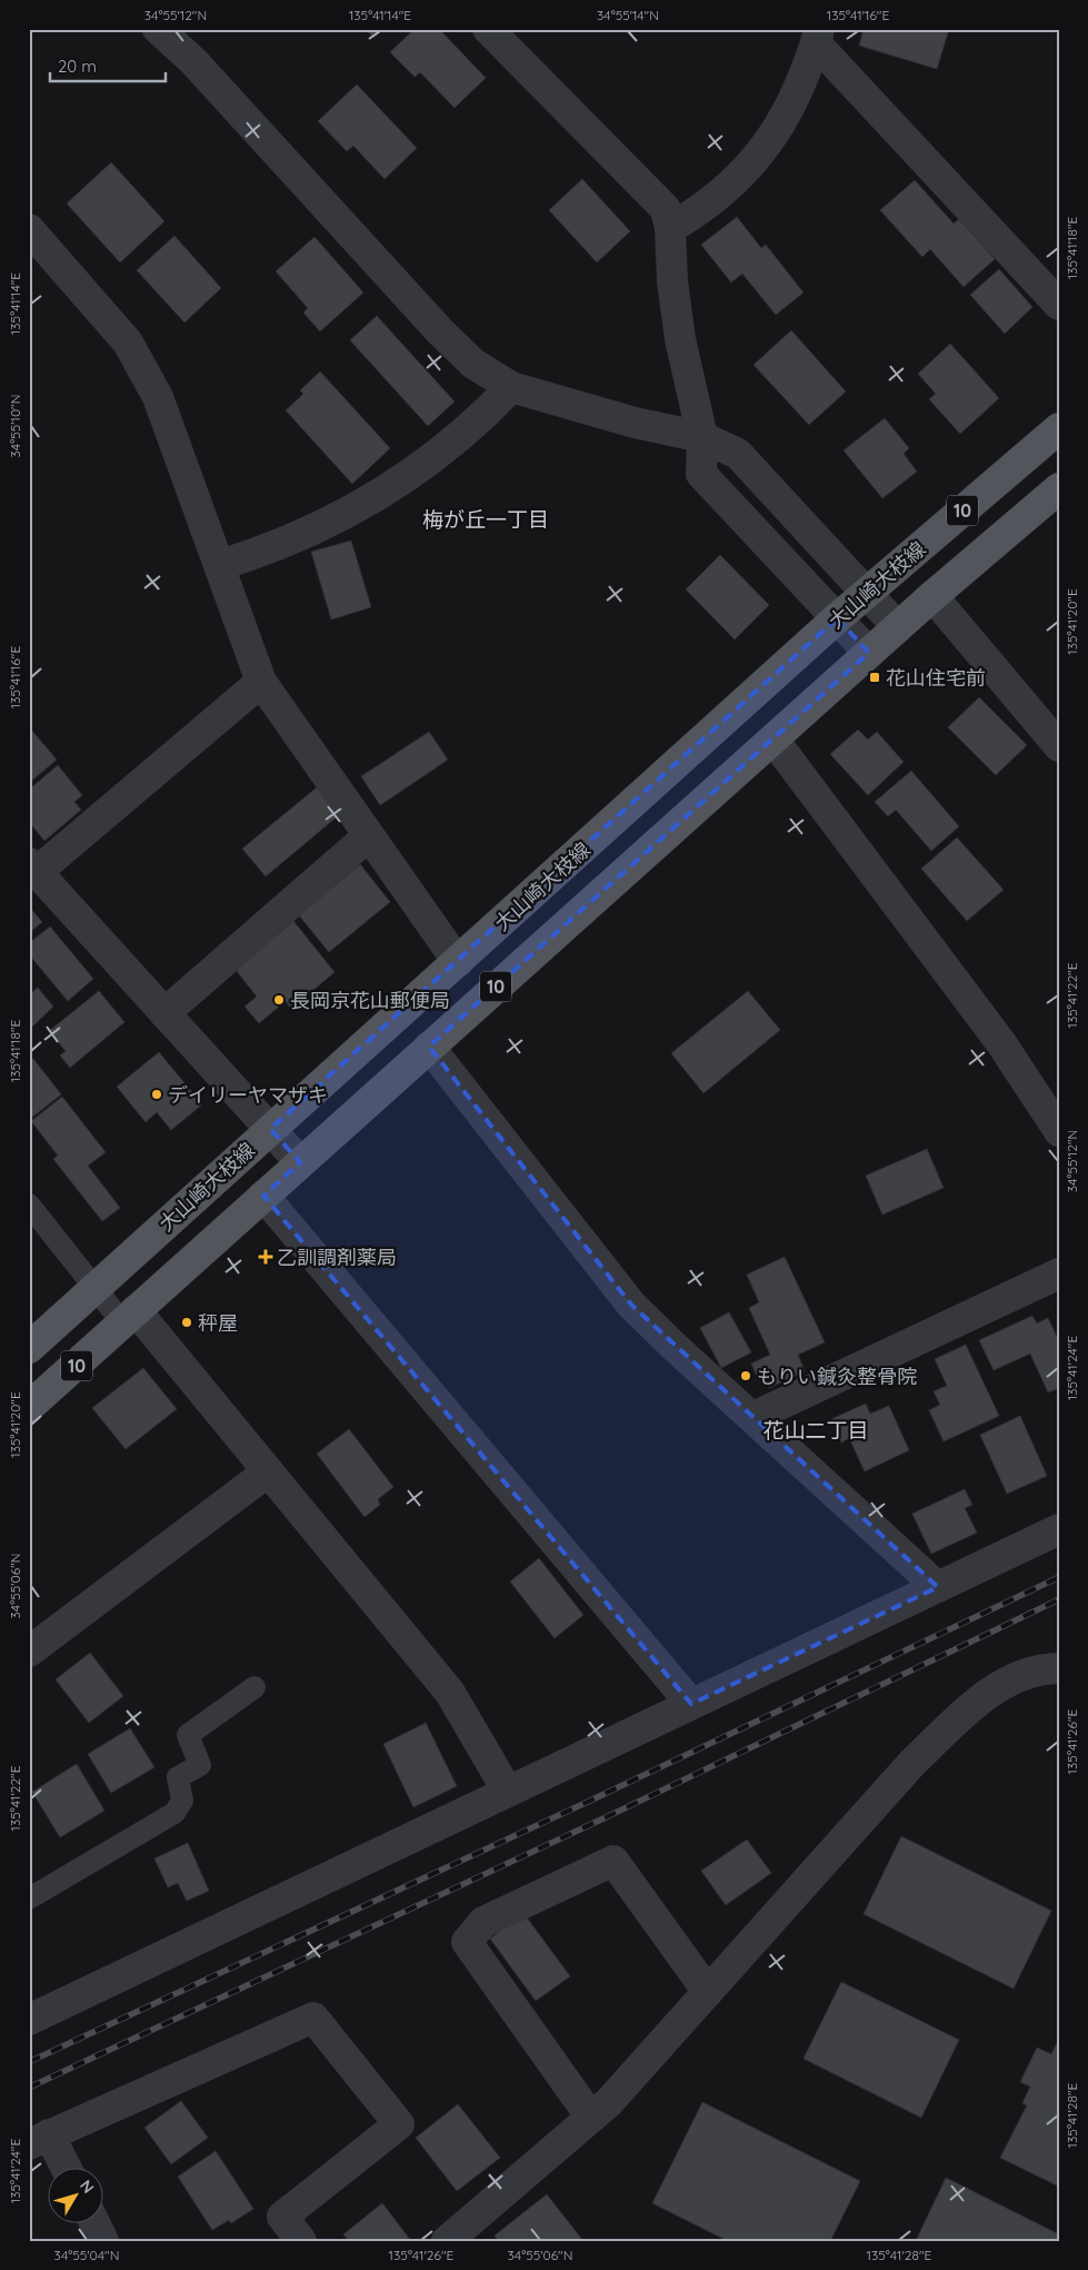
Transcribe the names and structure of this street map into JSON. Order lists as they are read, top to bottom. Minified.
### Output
{"streets":{"main road":["10","大山崎大枝線"]},"districts":["梅が丘一丁目","花山二丁目"],"places":{"transit":["花山住宅前"],"other":["長岡京花山郵便局","デイリーヤマザキ","秤屋","もりい鍼灸整骨院"],"health":["乙訓調剤薬局"]},"scale_bar":"20 m","north":"top right","coordinates":["34°55'12\"N","135°41'14\"E","34°55'14\"N","135°41'16\"E","135°41'18\"E","34°55'10\"N","135°41'20\"E","135°41'22\"E","135°41'24\"E","34°55'06\"N","135°41'26\"E","135°41'28\"E","34°55'04\"N"]}
